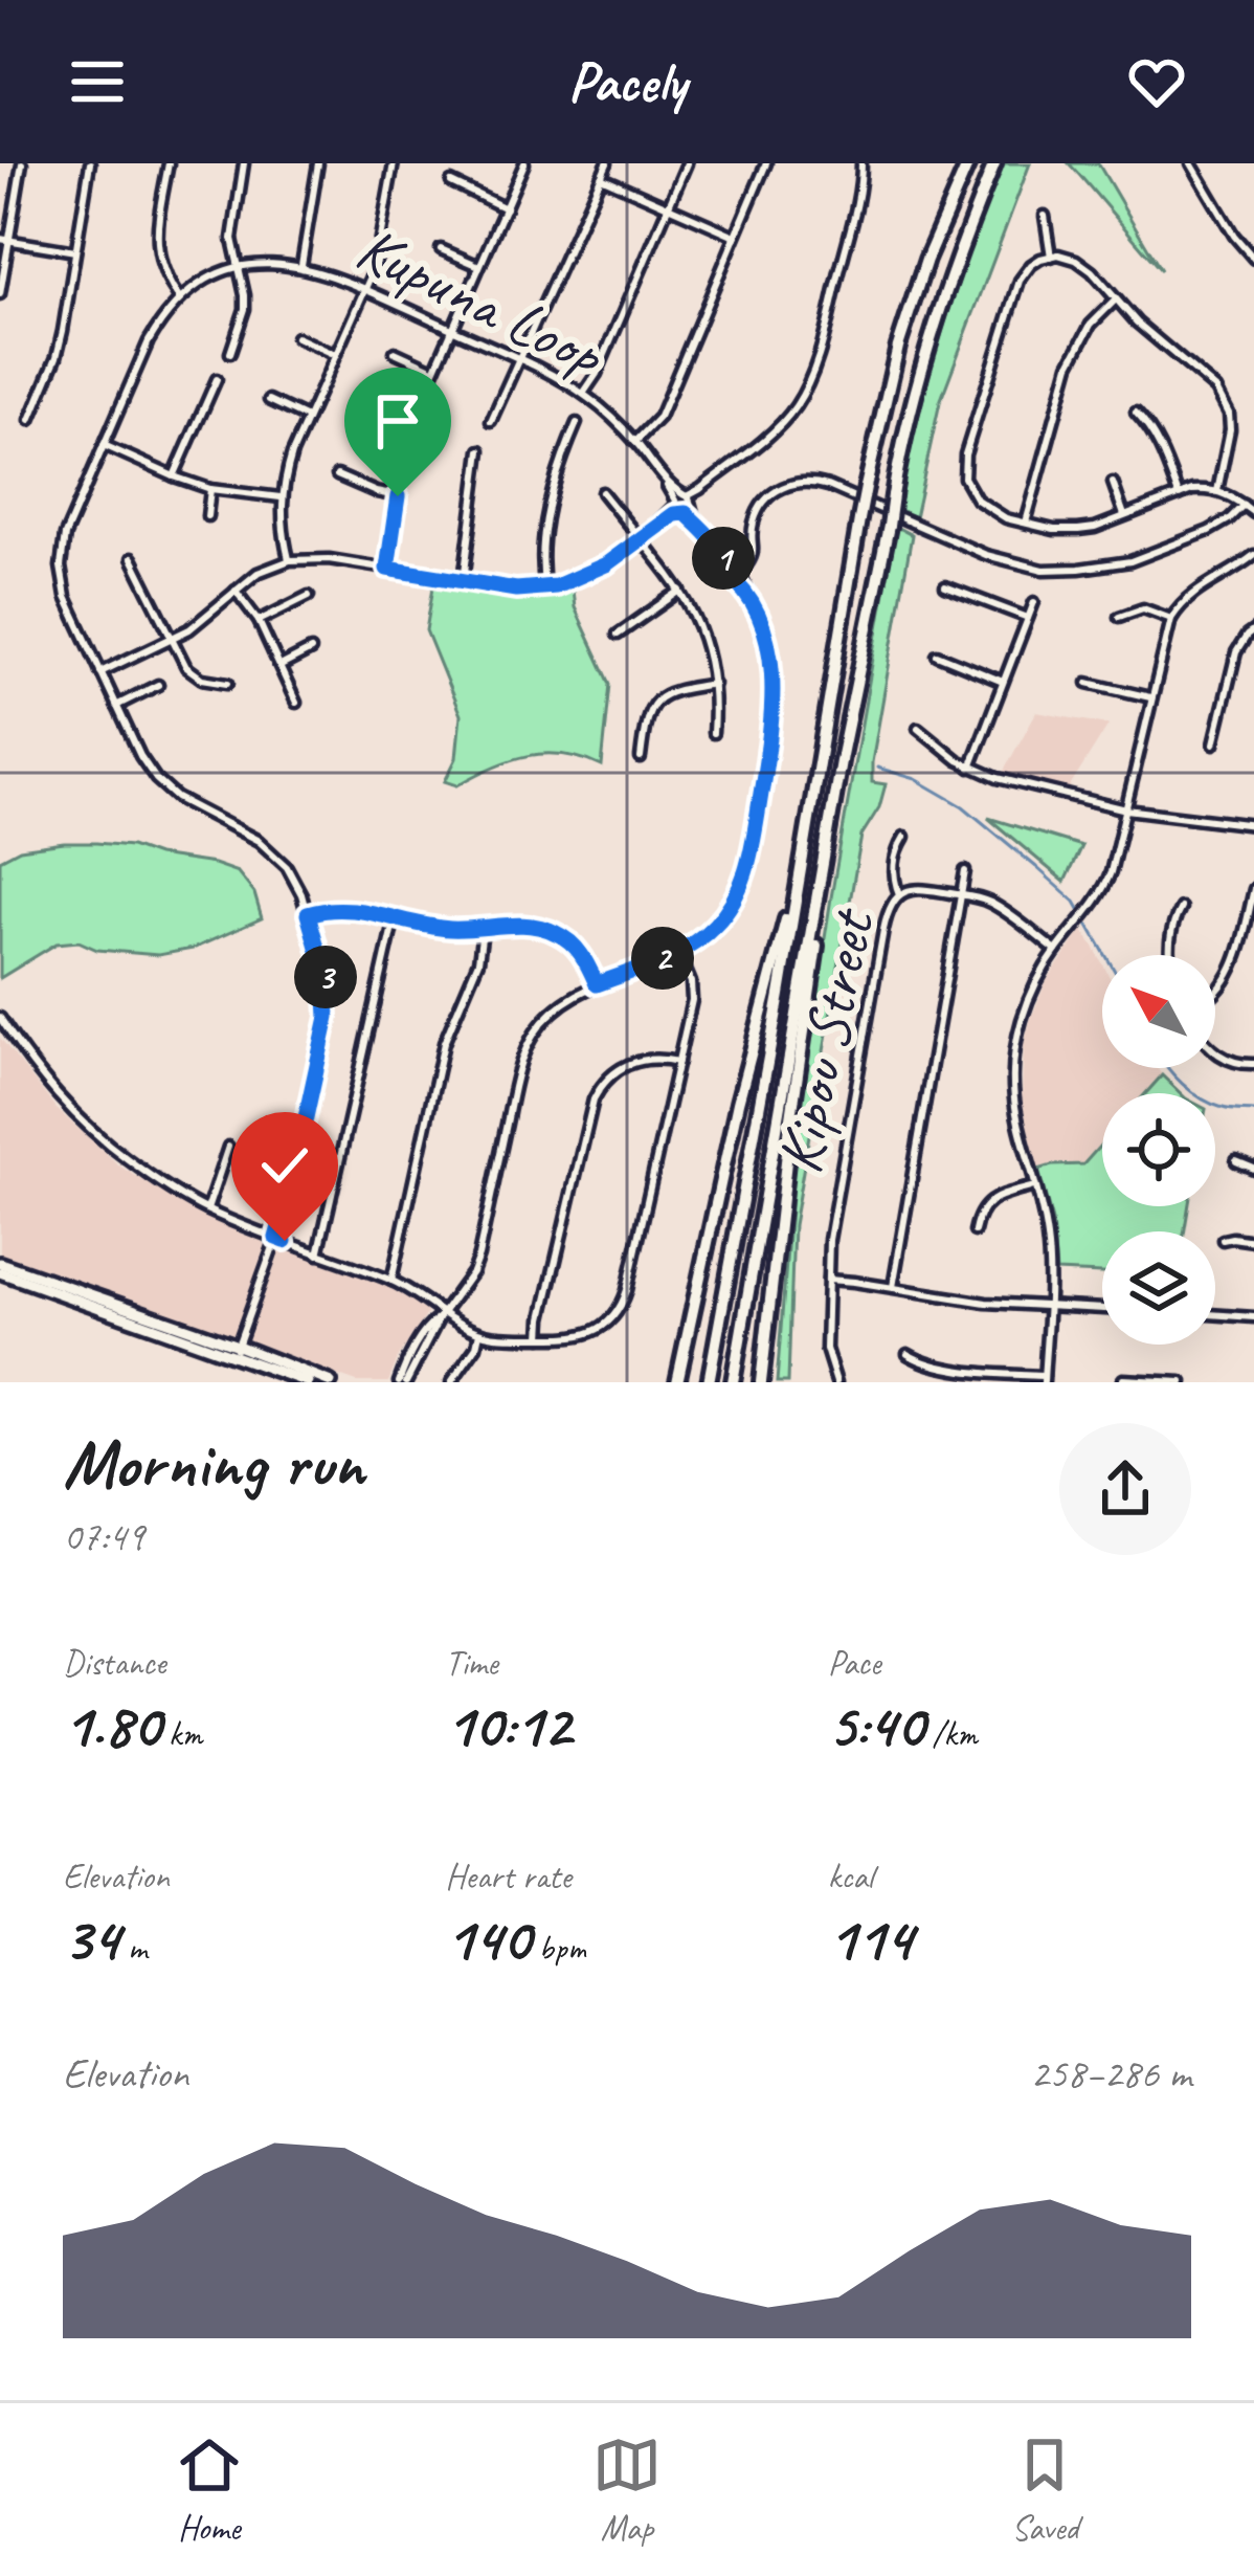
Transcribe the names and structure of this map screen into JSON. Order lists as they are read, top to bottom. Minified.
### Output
{"streets":{"street":["Kupuna Loop","Kipou Street"]},"north":"top left","page":{"header":"Pacely","pins":["1","2","3"],"heading":["Morning run","07:49"],"stats":[["Distance","1.80 km"],["Time","10:12"],["Pace","5:40 /km"],["Elevation","34 m"],["Heart rate","140 bpm"],["kcal","114"]],"chart":["Elevation","258–286 m"],"tabs":["Home","Map","Saved"]}}
